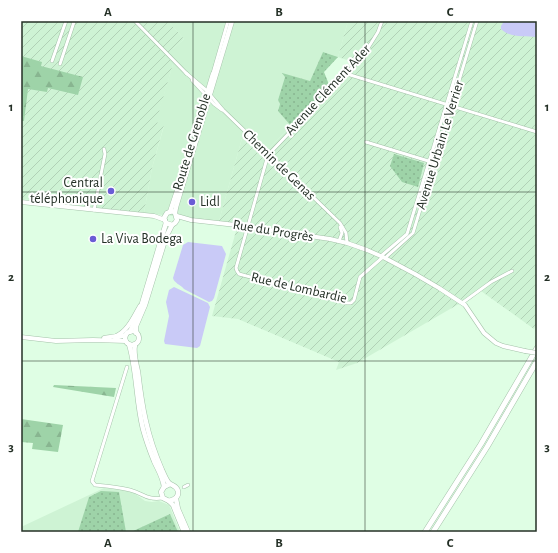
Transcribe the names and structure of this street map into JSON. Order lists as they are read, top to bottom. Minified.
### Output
{"streets":{"main road":["Route de Grenoble","Rue du Progrès"],"street":["Avenue Clément Ader","Avenue Urbain Le Verrier","Chemin de Genas","Rue de Lombardie"]},"crossings":[["Avenue Clément Ader","Chemin de Genas"],["Route de Grenoble","Chemin de Genas"],["Route de Grenoble","Rue du Progrès"],["Avenue Urbain Le Verrier","Rue du Progrès"],["Avenue Urbain Le Verrier","Rue de Lombardie"],["Chemin de Genas","Rue du Progrès"],["Rue du Progrès","Rue de Lombardie"]],"places":["Central téléphonique","Lidl","La Viva Bodega"],"grid":{"columns":["A","B","C"],"rows":["1","2","3"]}}
